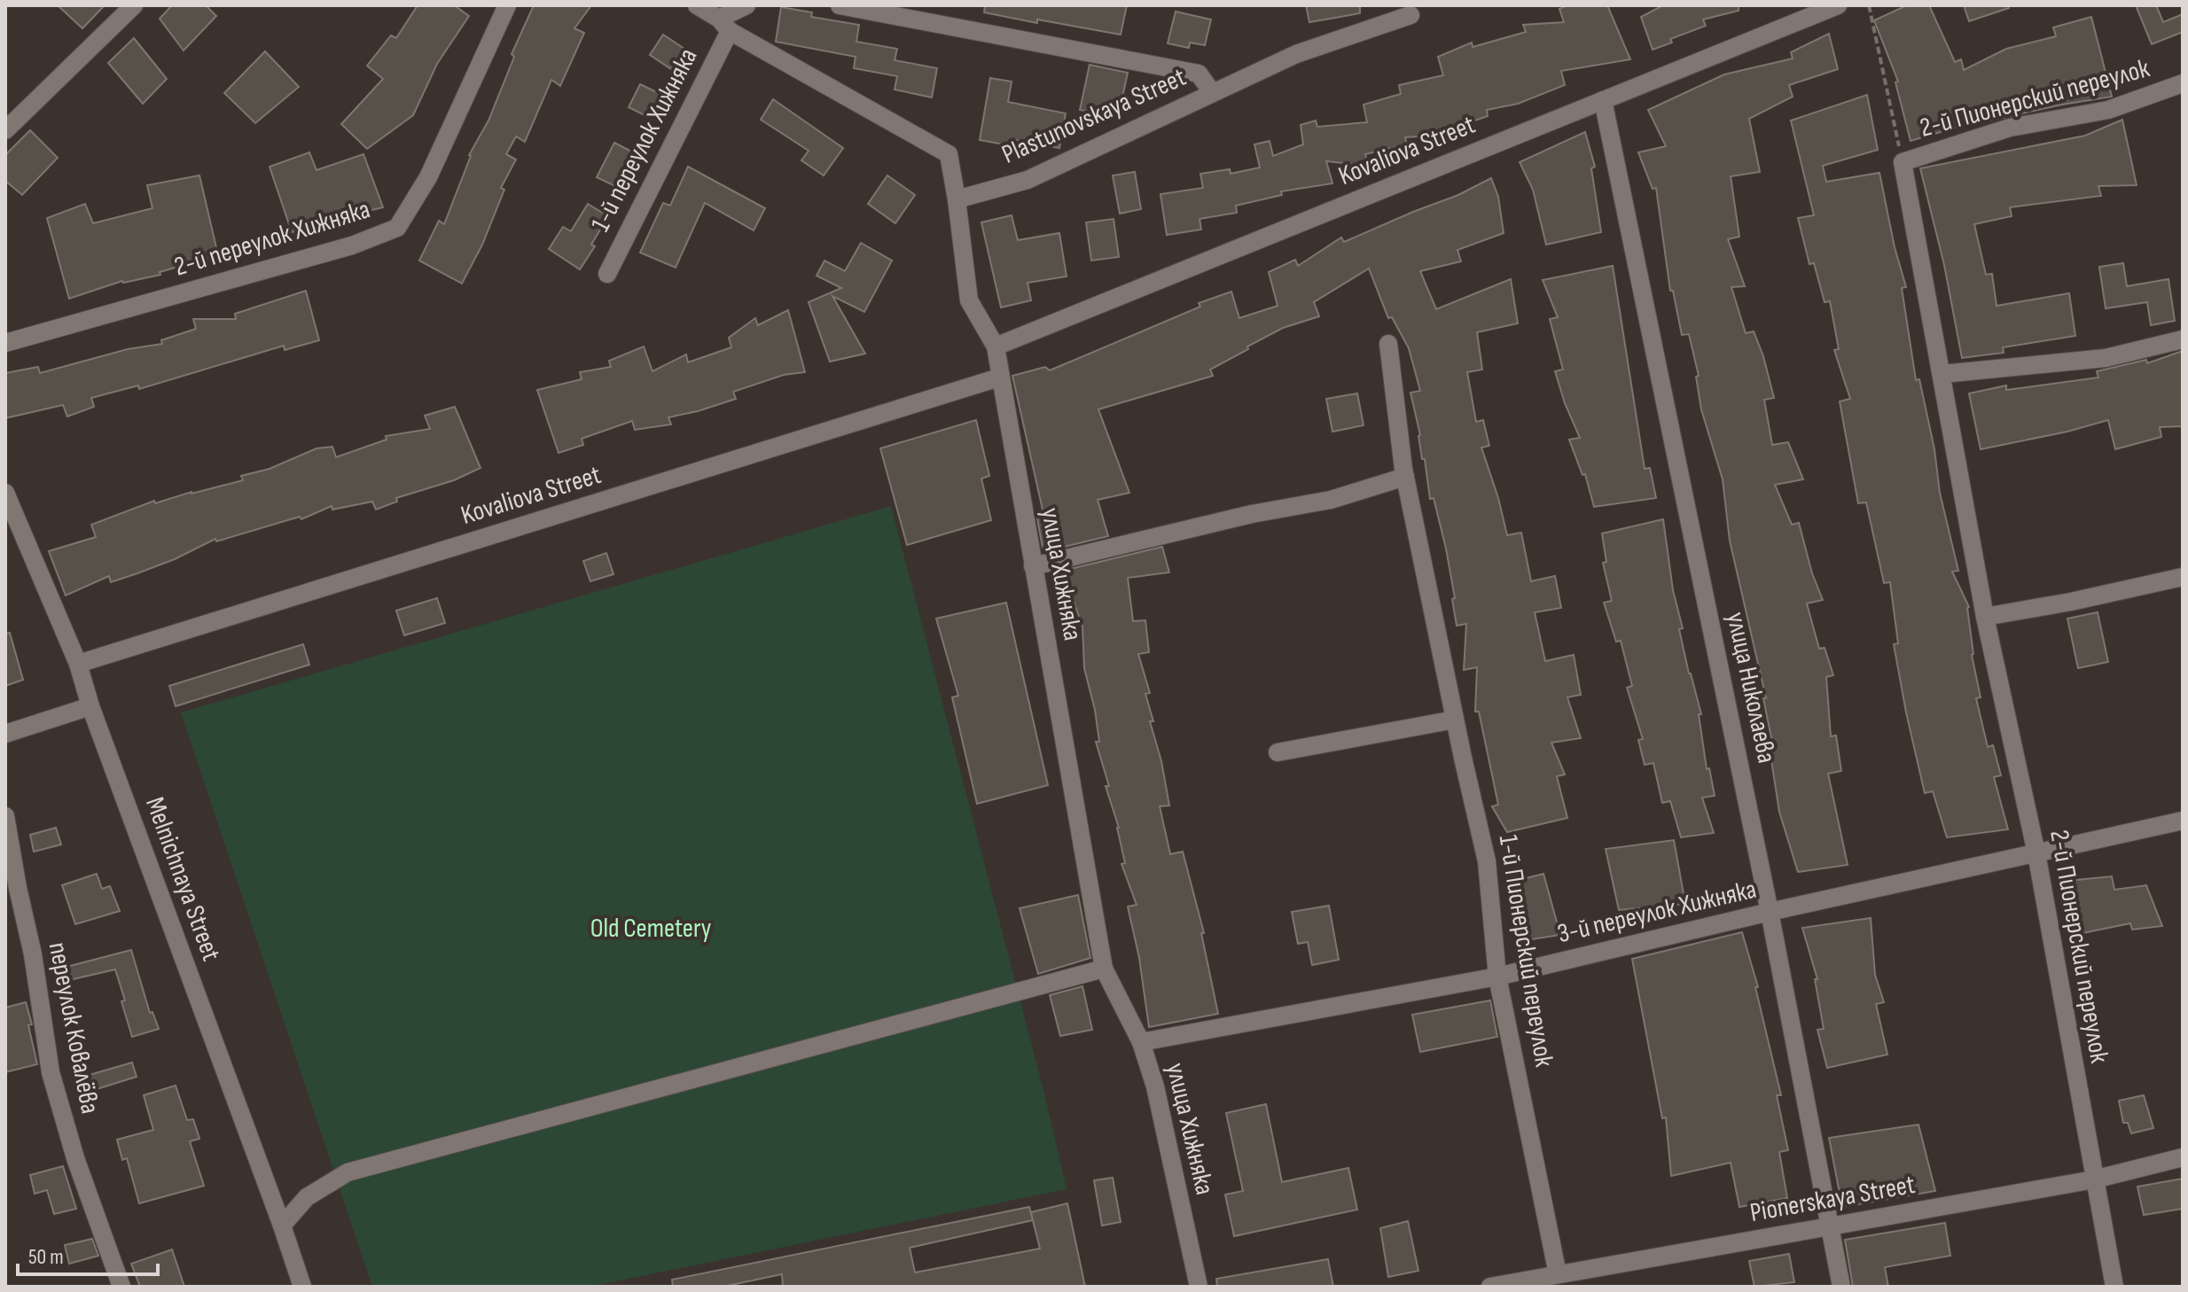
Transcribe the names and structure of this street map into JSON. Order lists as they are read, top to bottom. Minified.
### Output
{"streets":{"street":["2-й Пионерский переулок","Plastunovskaya Street","1-й переулок Хижняка","Kovaliova Street","2-й переулок Хижняка","улица Хижняка","улица Николаева","Melnichnaya Street","3-й переулок Хижняка","1-й Пионерский переулок","переулок Ковалёва","Pionerskaya Street"]},"crossings":[["2-й Пионерский переулок","3-й переулок Хижняка"],["2-й Пионерский переулок","Pionerskaya Street"],["Plastunovskaya Street","улица Хижняка"],["1-й переулок Хижняка","улица Хижняка"],["Kovaliova Street","улица Хижняка"],["Kovaliova Street","улица Николаева"],["Kovaliova Street","Melnichnaya Street"],["улица Хижняка","3-й переулок Хижняка"],["улица Николаева","3-й переулок Хижняка"],["улица Николаева","Pionerskaya Street"],["3-й переулок Хижняка","1-й Пионерский переулок"],["1-й Пионерский переулок","Pionerskaya Street"]],"parks":["Old Cemetery"],"scale_bar":"50 m"}
